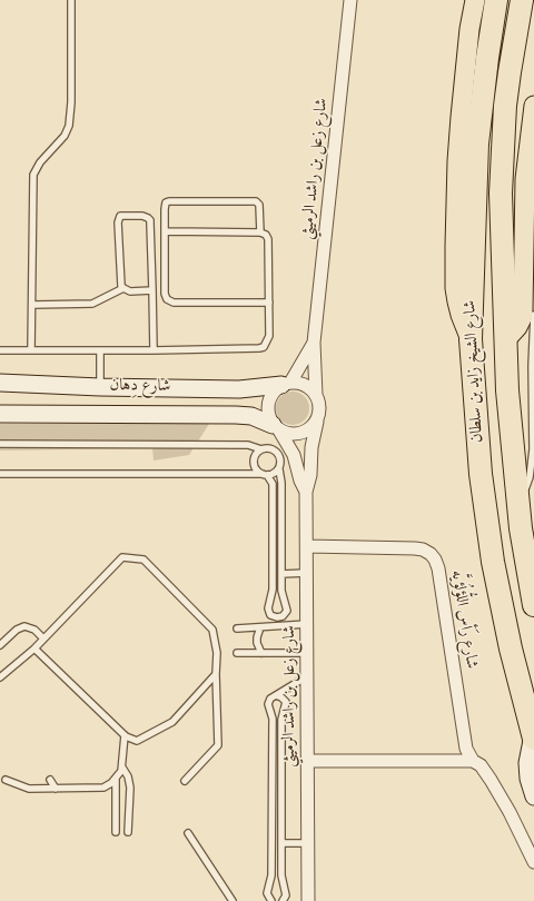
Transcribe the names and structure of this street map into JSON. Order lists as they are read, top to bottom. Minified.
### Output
{"streets":{"highway":["شارع الشيخ زايد بن سلطان"],"street":["شارع زعل بن راشد الرميثي","شارع دِهان","شارع رَأس اللُّؤلُؤيَّه"]},"crossings":[["شارع زعل بن راشد الرميثي","شارع دِهان"],["شارع زعل بن راشد الرميثي","شارع رَأس اللُّؤلُؤيَّه"]]}
